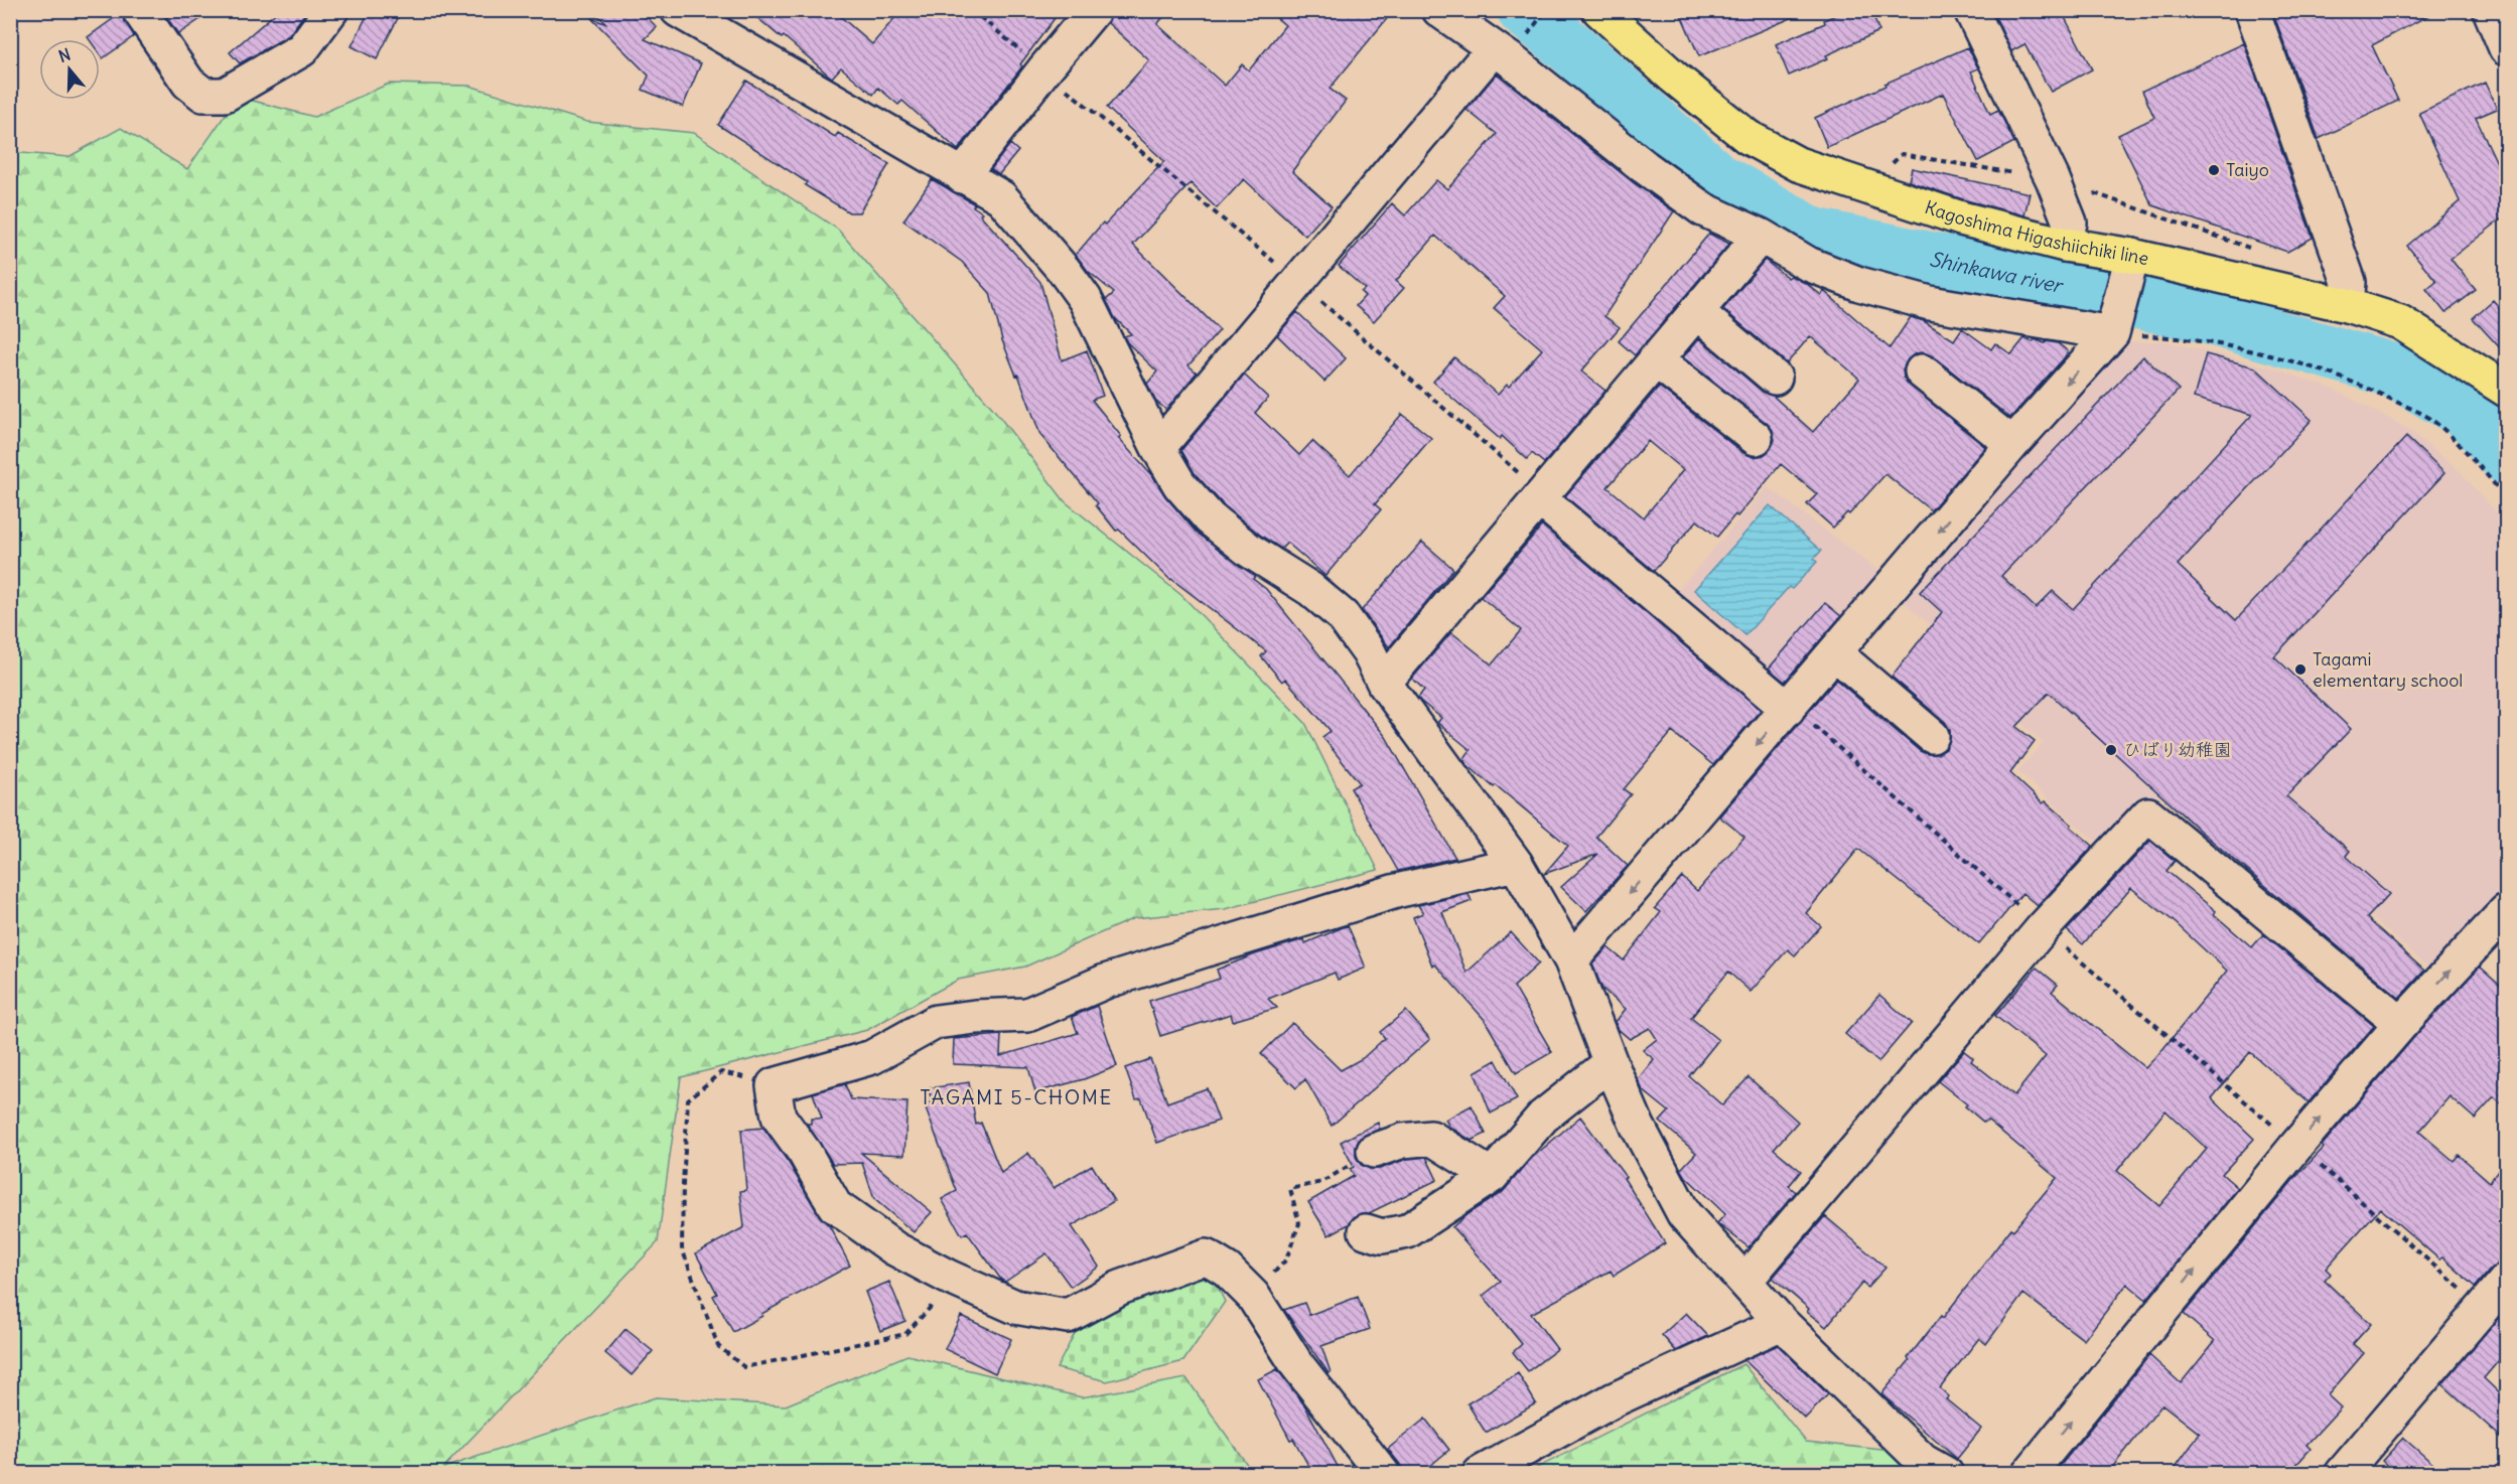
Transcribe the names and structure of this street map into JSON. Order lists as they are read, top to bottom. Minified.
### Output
{"streets":{"main road":["Kagoshima Higashiichiki line"]},"districts":["TAGAMI 5-CHOME"],"water":["Shinkawa river"],"places":["Taiyo","Tagami elementary school","ひばり幼稚園"],"north":"top"}
